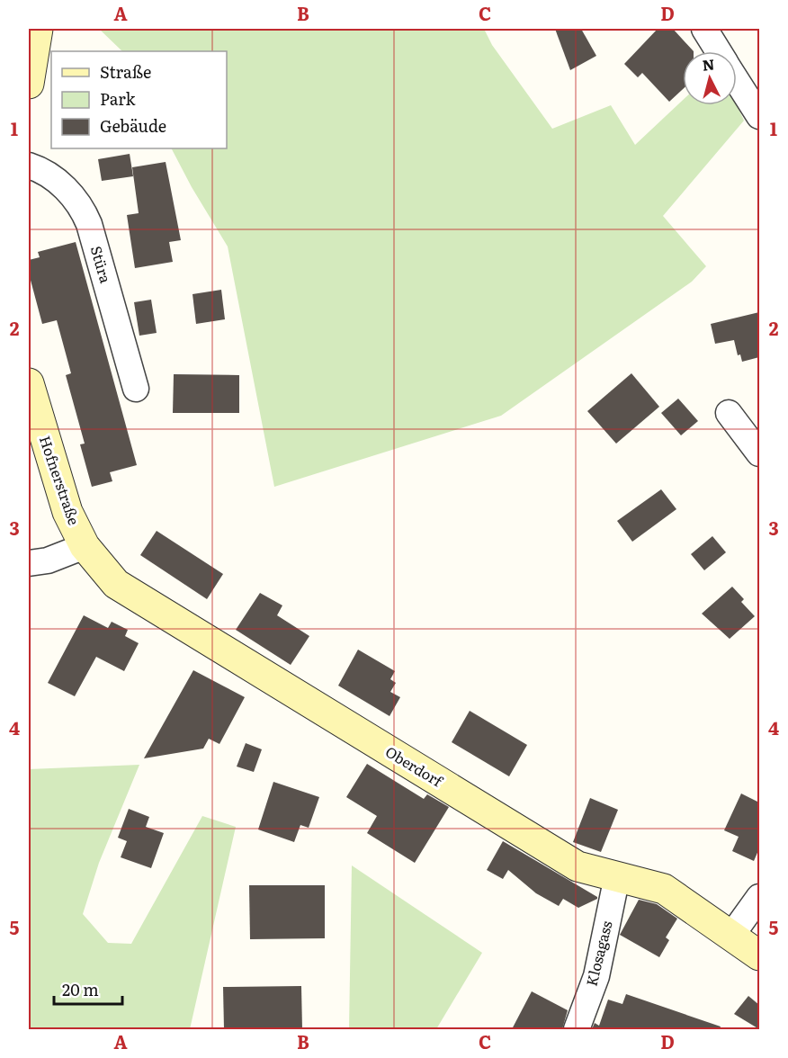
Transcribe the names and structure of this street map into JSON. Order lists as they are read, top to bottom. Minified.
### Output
{"streets":{"main road":["Hofnerstraße","Oberdorf"],"street":["Stüra","Klosagass"]},"crossings":[["Hofnerstraße","Oberdorf"],["Oberdorf","Klosagass"]],"legend":["Straße","Park","Gebäude"],"scale_bar":"20 m","north":"top","grid":{"columns":["A","B","C","D"],"rows":["1","2","3","4","5"]}}
